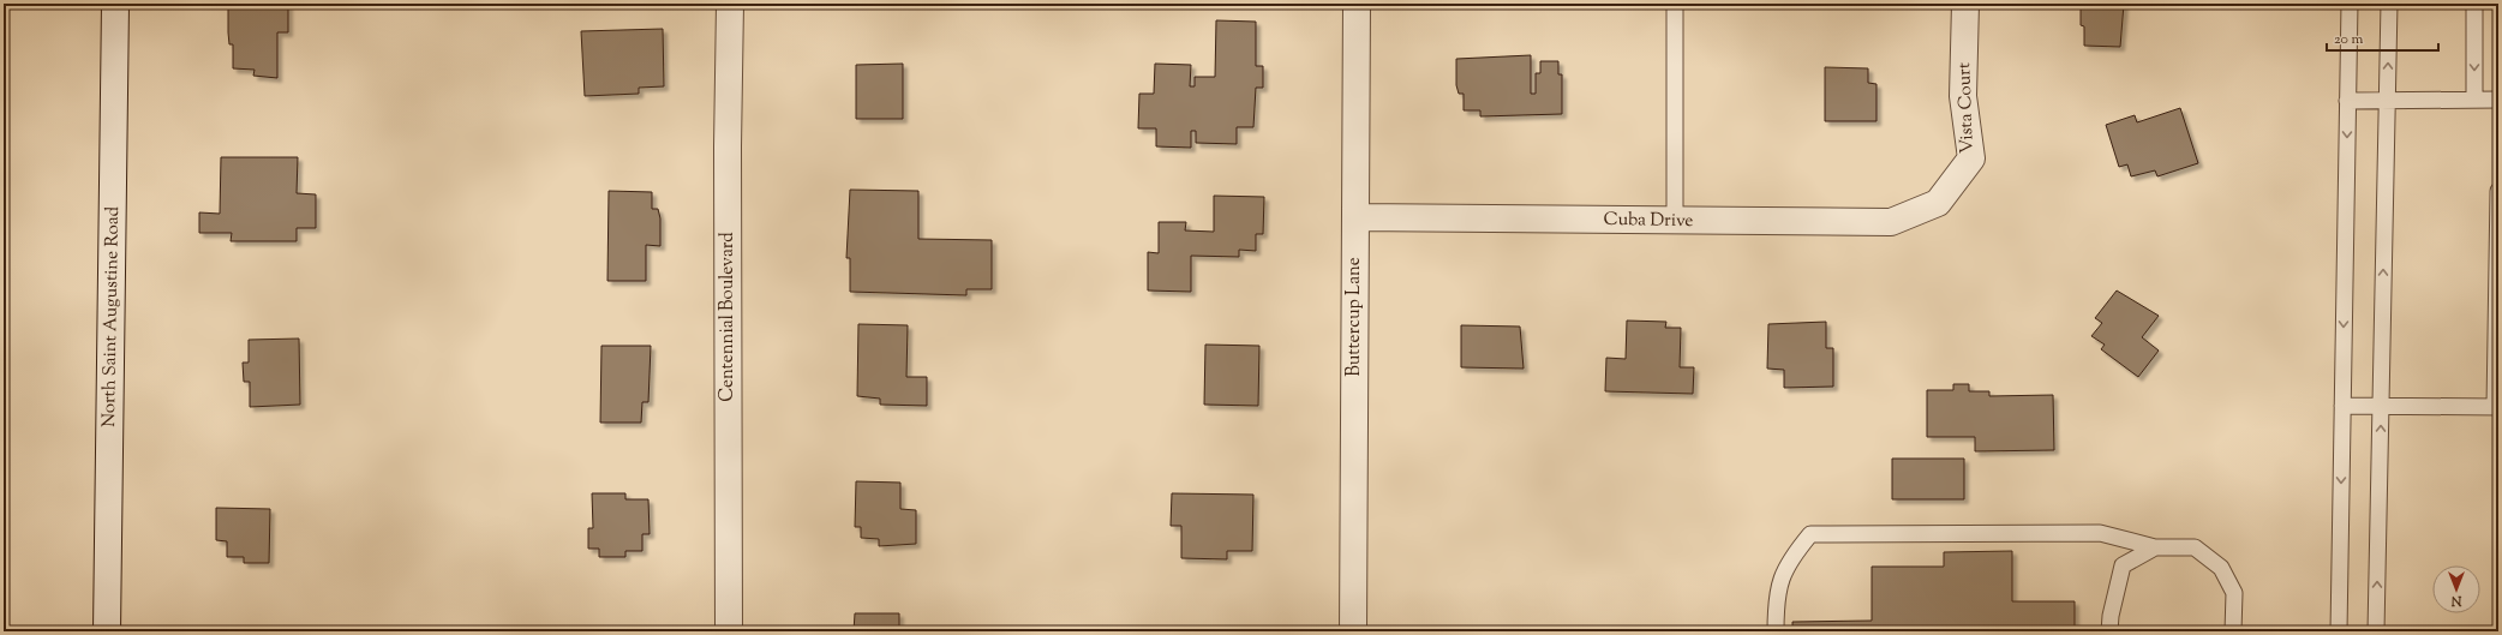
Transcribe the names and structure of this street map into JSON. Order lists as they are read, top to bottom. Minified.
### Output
{"streets":{"street":["Vista Court","Cuba Drive","North Saint Augustine Road","Centennial Boulevard","Buttercup Lane"]},"crossings":[["Vista Court","Cuba Drive"],["Cuba Drive","Buttercup Lane"]],"scale_bar":"20 m","north":"bottom"}
